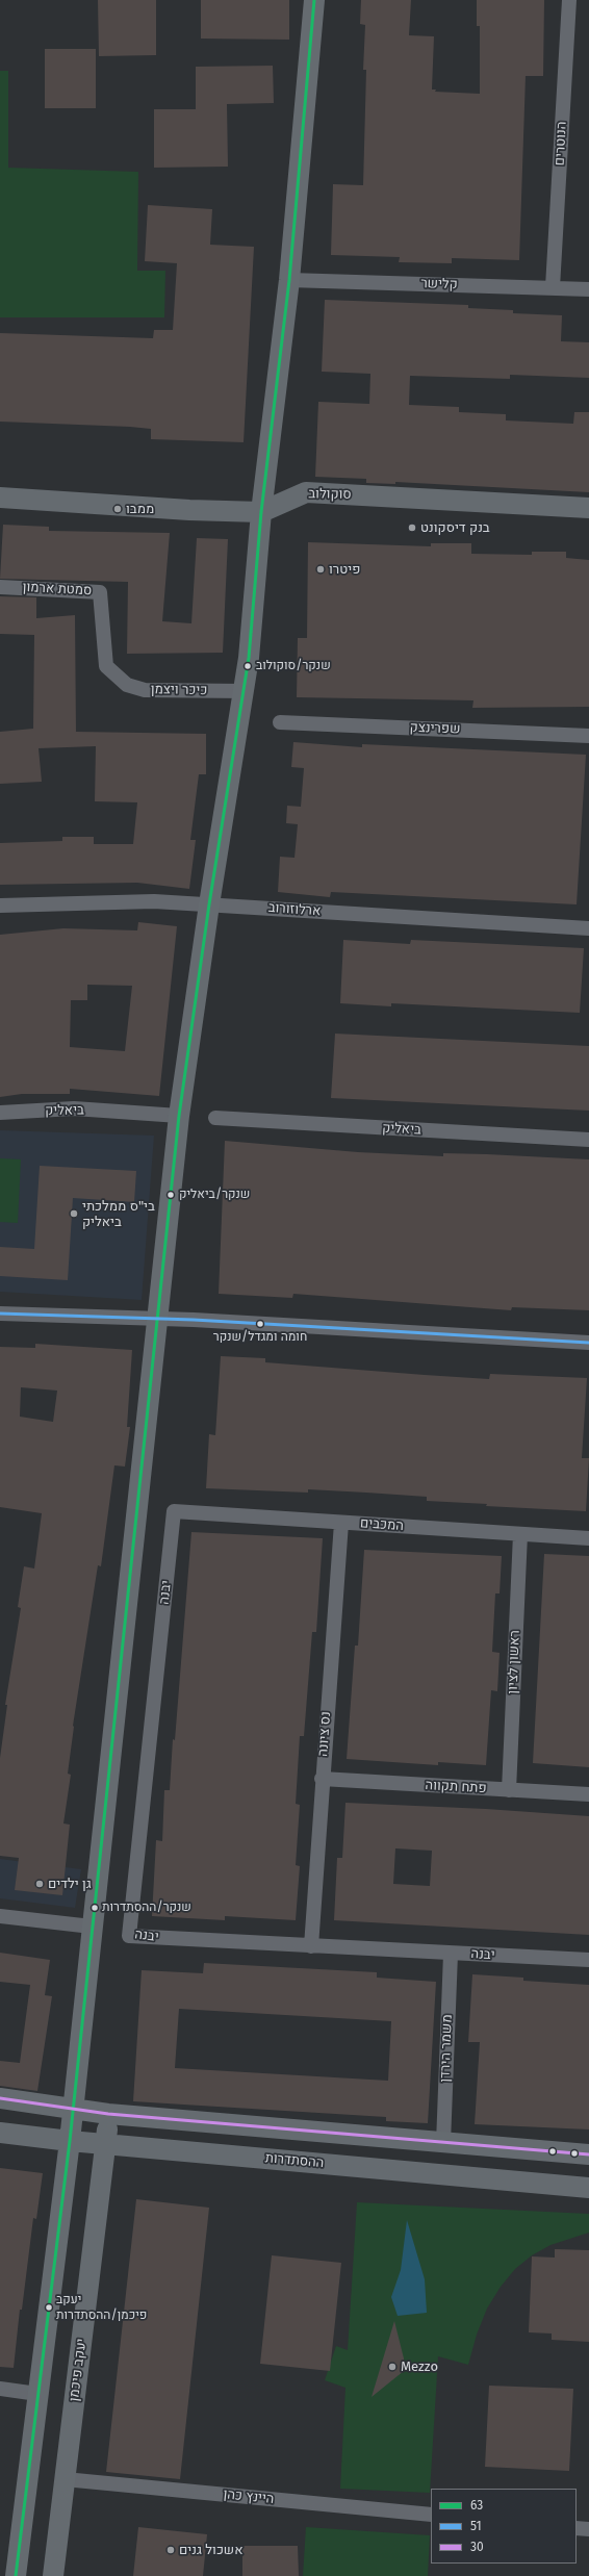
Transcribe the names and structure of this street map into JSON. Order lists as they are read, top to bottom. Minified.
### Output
{"streets":{"street":["הנוטרים","קלישר","סוקולוב","סמטת ארמון","כיכר ויצמן","שפרינצק","ארלוזורוב","ביאליק","המכבים","יבנה","ראשון לציון","נס ציונה","פתח תקווה","משמר הירדן","ההסתדרות","יעקב פיכמן","היינץ כהן"]},"crossings":[["הנוטרים","קלישר"],["סמטת ארמון","כיכר ויצמן"],["המכבים","יבנה"],["המכבים","ראשון לציון"],["המכבים","נס ציונה"],["יבנה","נס ציונה"],["יבנה","משמר הירדן"],["ראשון לציון","פתח תקווה"],["נס ציונה","פתח תקווה"],["ההסתדרות","יעקב פיכמן"],["יעקב פיכמן","היינץ כהן"]],"places":["ממבו","בנק דיסקונט","פיטרו","שנקר/סוקולוב","שנקר/ביאליק","בי\"ס ממלכתי ביאליק","חומה ומגדל/שנקר","גן ילדים","שנקר/ההסתדרות","יעקב פיכמן/ההסתדרות","Mezzo","אשכול גנים"],"lines":["transit line 63","transit line 51","transit line 30"],"legend":["63","51","30"]}
